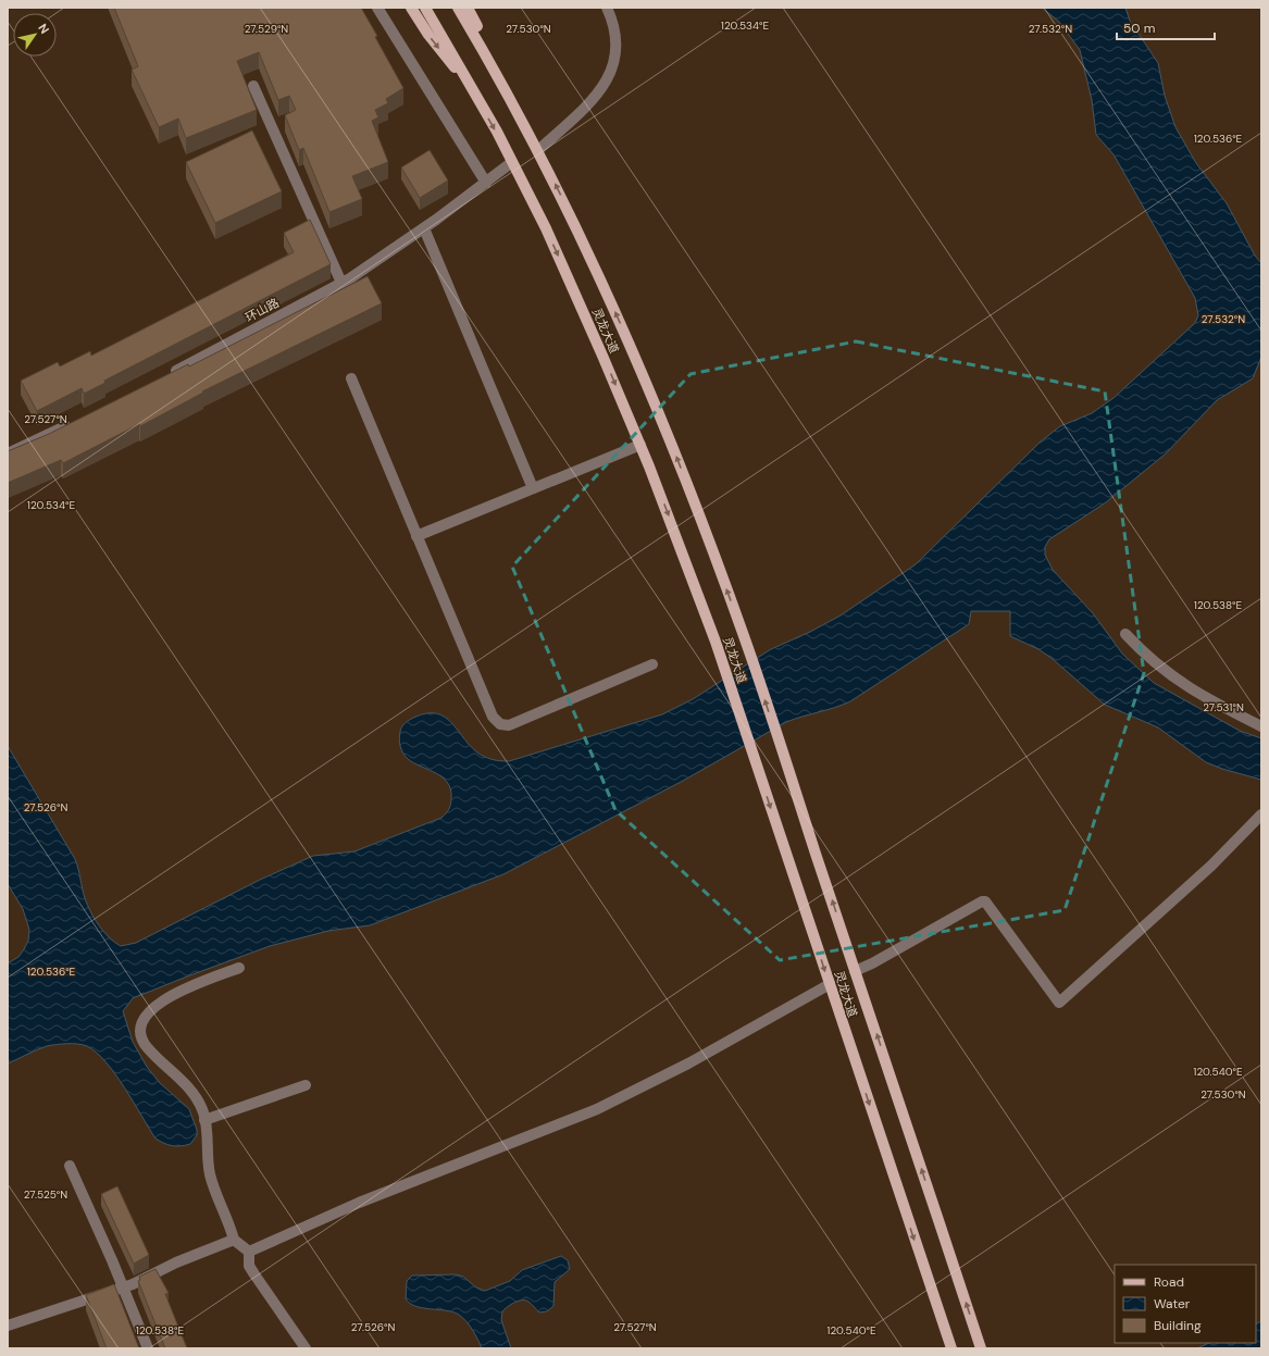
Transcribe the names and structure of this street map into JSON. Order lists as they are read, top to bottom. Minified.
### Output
{"streets":{"main road":["灵龙大道"],"street":["环山路"]},"crossings":[["环山路","灵龙大道"]],"legend":["Road","Water","Building"],"scale_bar":"50 m","north":"top right","coordinates":["120.534°E","27.529°N","27.530°N","27.532°N","120.536°E","27.527°N","120.538°E","27.531°N","27.526°N","120.540°E","27.525°N"]}
